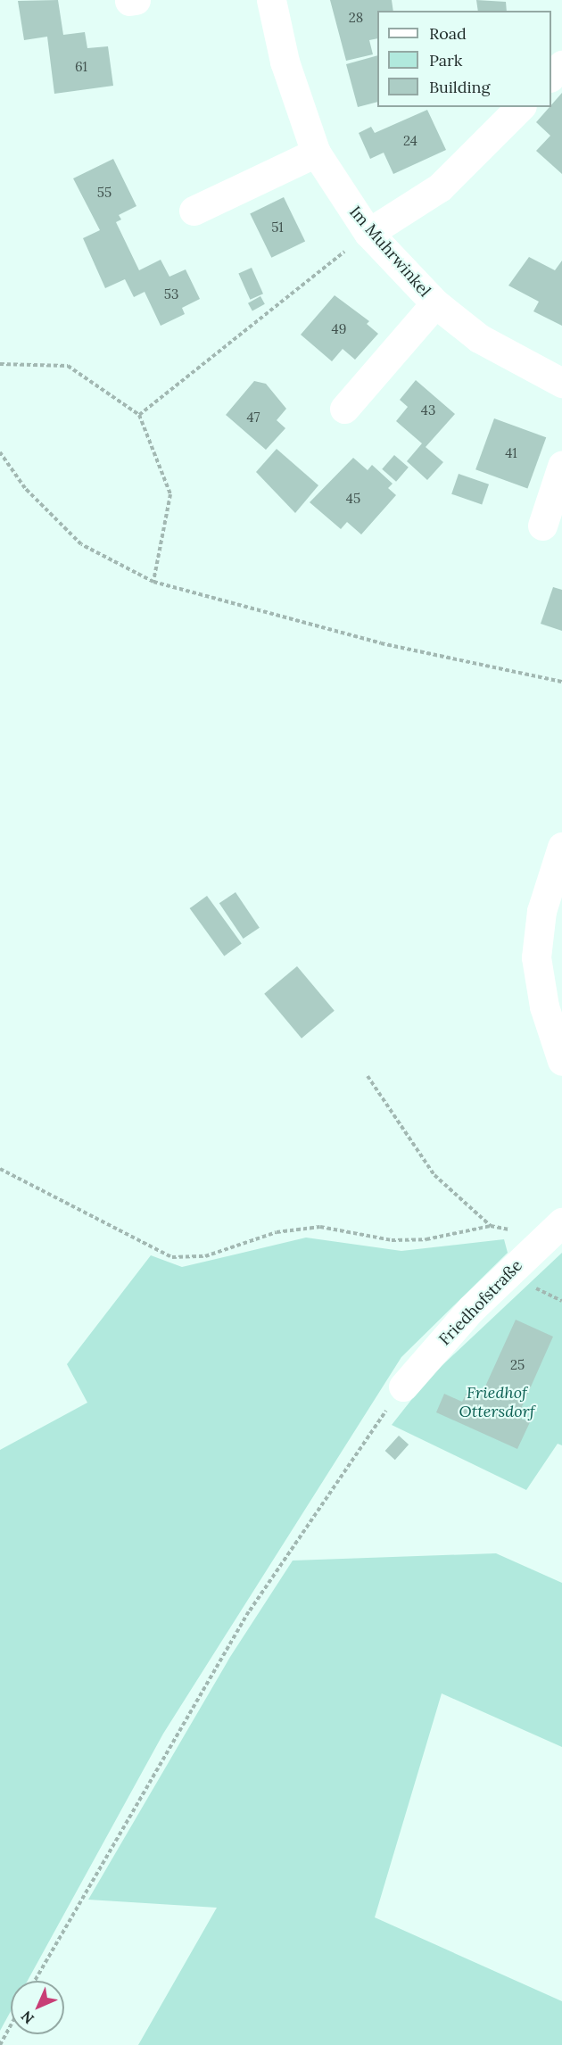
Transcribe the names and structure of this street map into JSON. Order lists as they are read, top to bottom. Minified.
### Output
{"streets":{"street":["Im Muhrwinkel","Friedhofstraße"]},"parks":["Friedhof Ottersdorf"],"house_numbers":["28","61","24","55","51","53","49","43","47","41","45","25"],"legend":["Road","Park","Building"],"north":"bottom left"}
